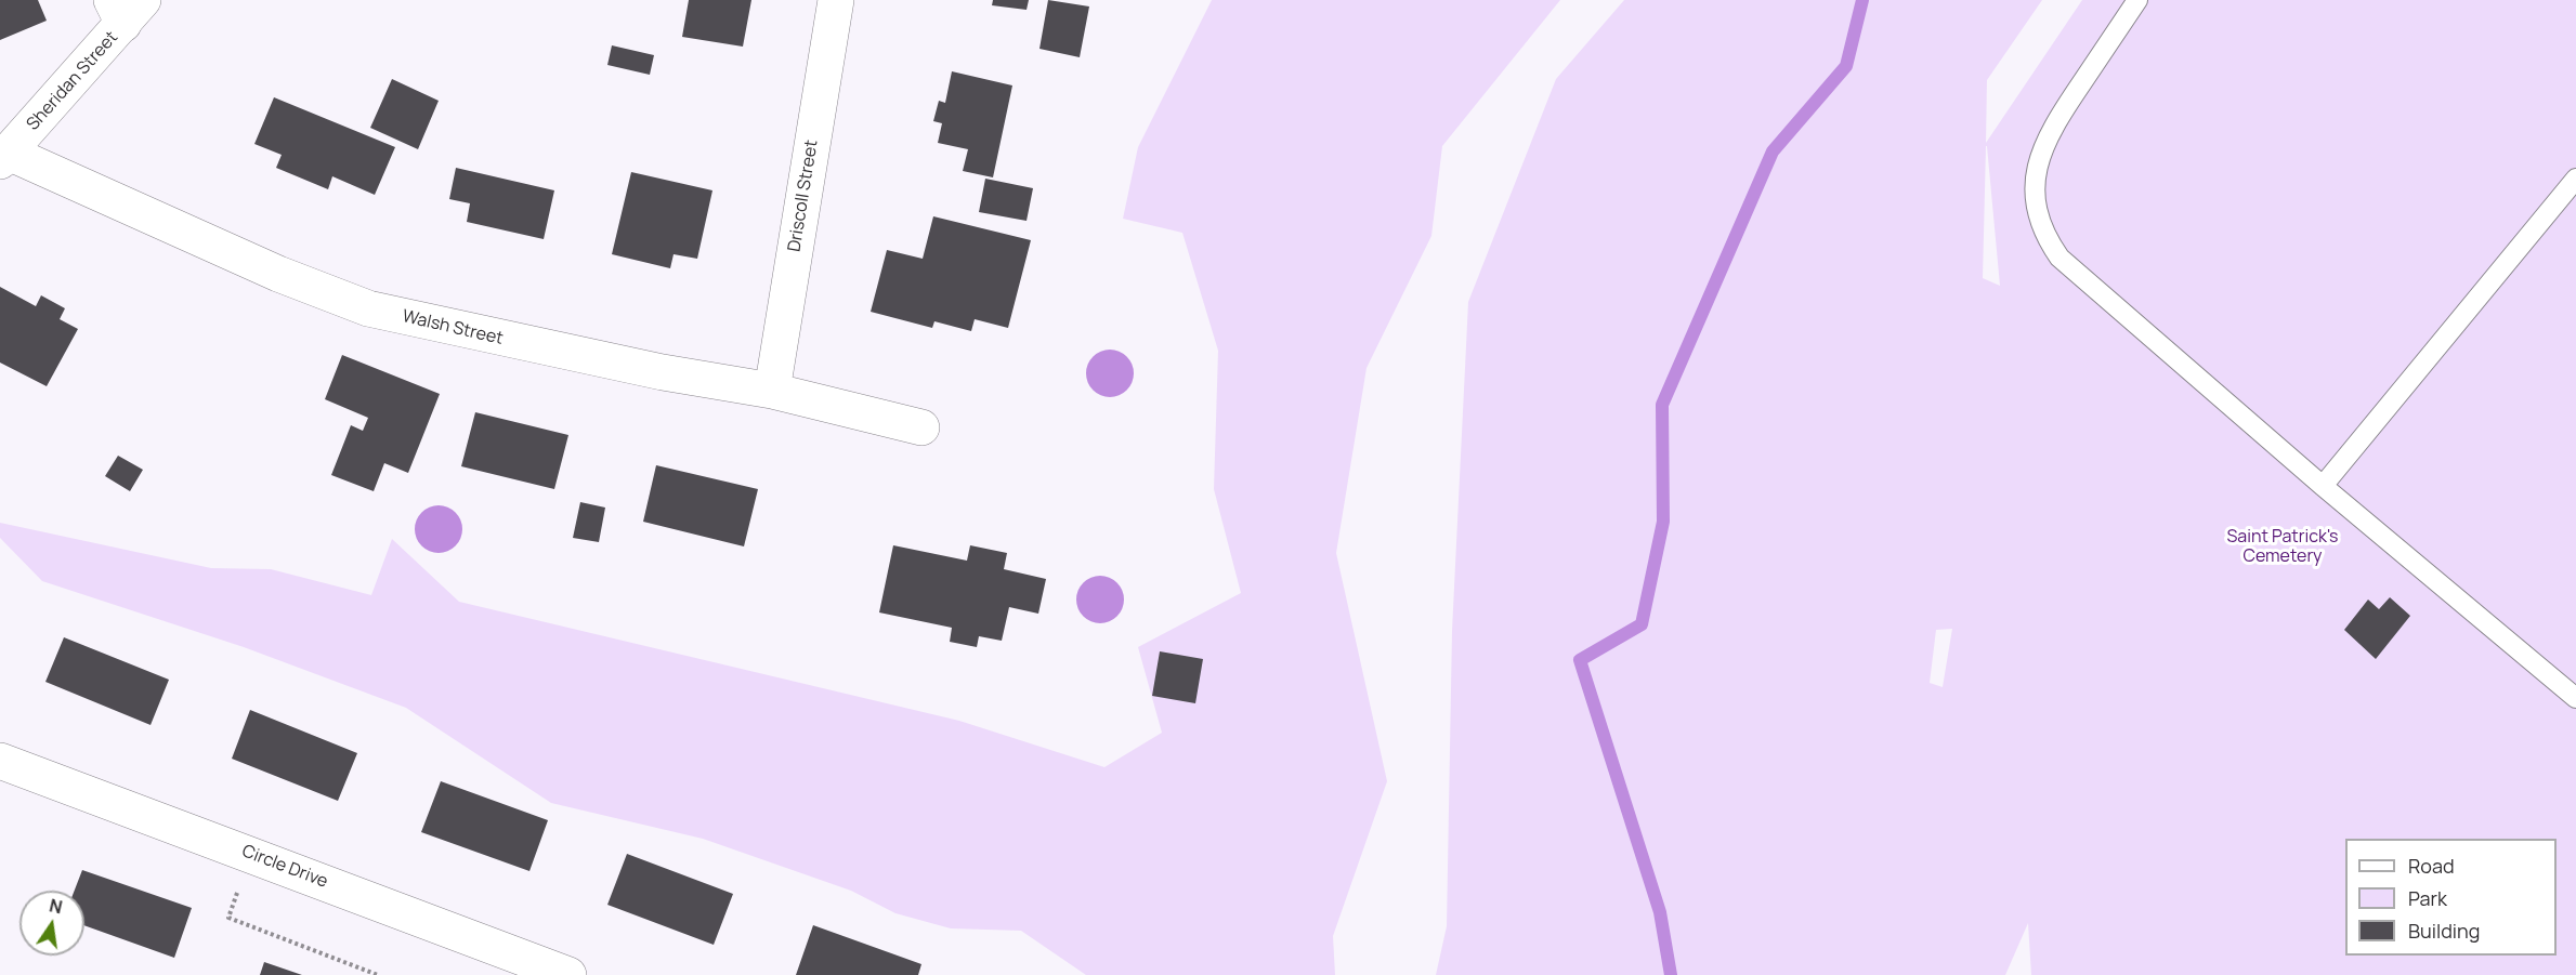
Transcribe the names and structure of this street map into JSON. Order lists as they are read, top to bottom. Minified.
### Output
{"streets":{"street":["Sheridan Street","Driscoll Street","Walsh Street","Circle Drive"]},"crossings":[["Sheridan Street","Walsh Street"],["Driscoll Street","Walsh Street"]],"parks":["Saint Patrick's Cemetery"],"legend":["Road","Park","Building"],"north":"top"}
